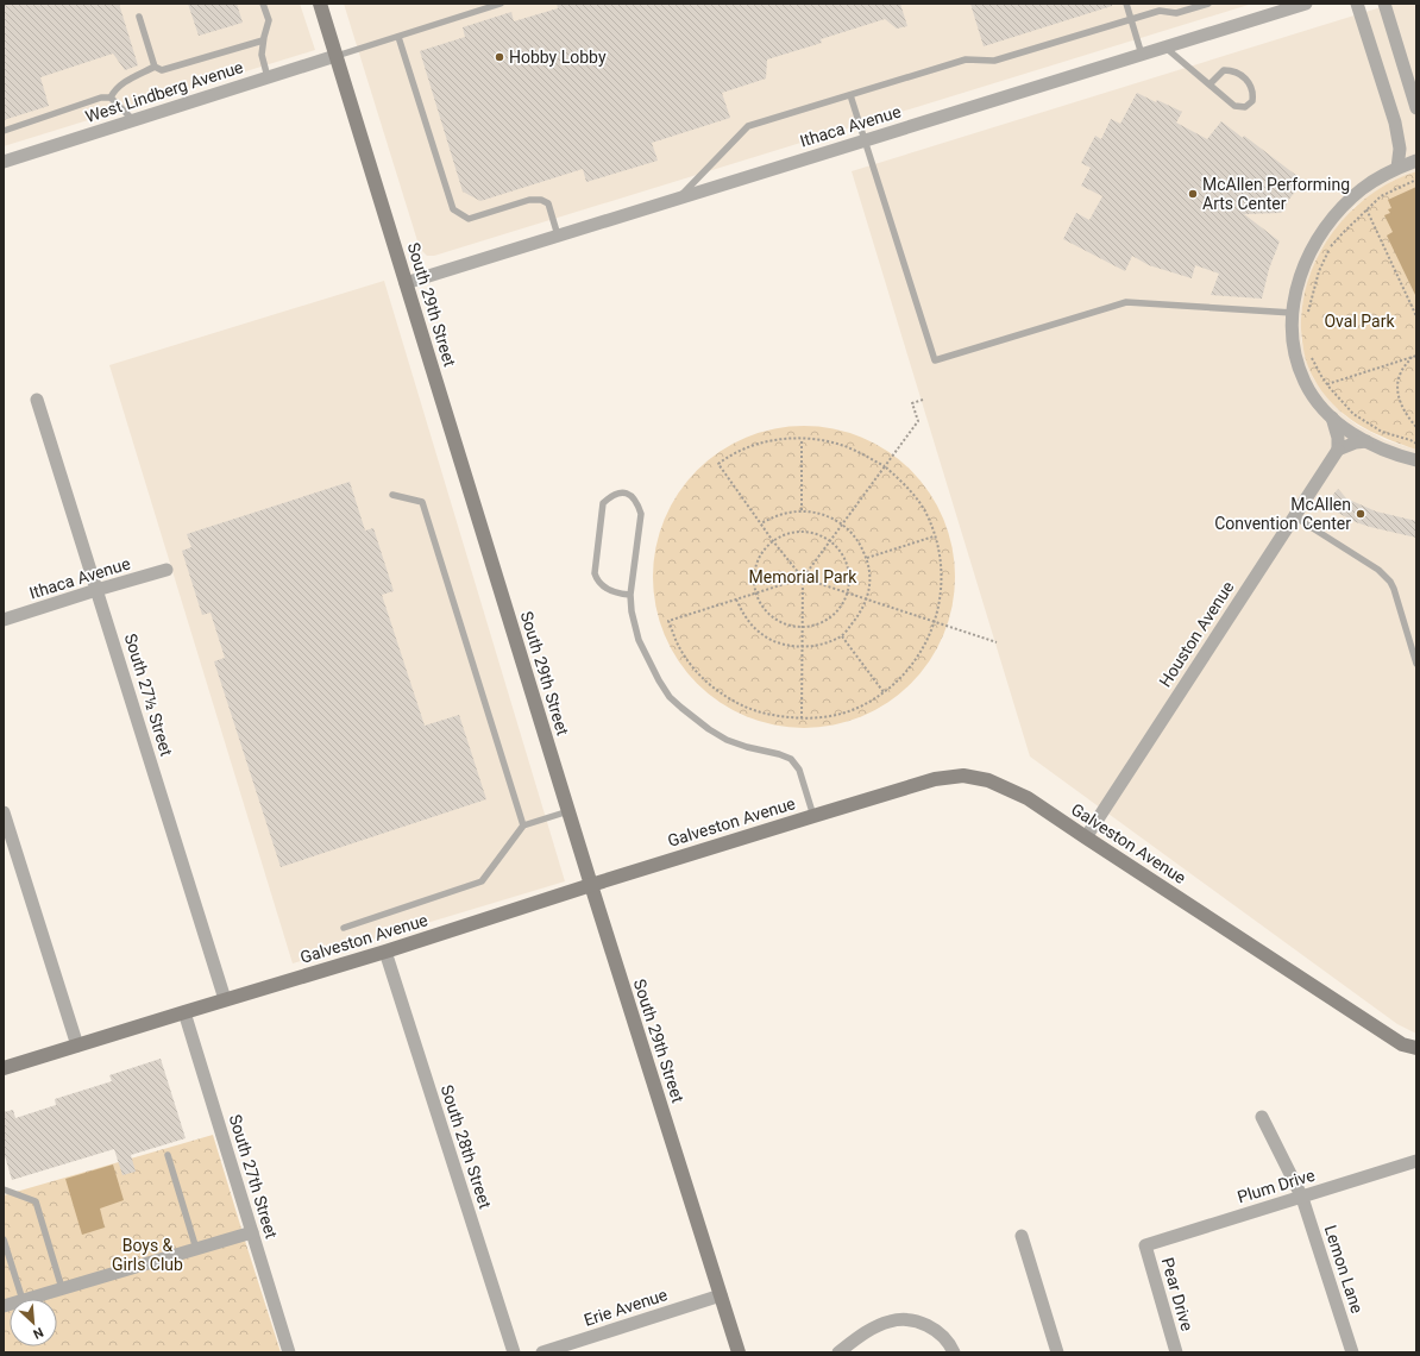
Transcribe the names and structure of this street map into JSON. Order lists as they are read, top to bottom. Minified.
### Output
{"streets":{"street":["West Lindberg Avenue","Ithaca Avenue","South 29th Street","Houston Avenue","South 27½ Street","Galveston Avenue","South 28th Street","South 27th Street","Plum Drive","Lemon Lane","Pear Drive","Erie Avenue"]},"crossings":[["West Lindberg Avenue","South 29th Street"],["Ithaca Avenue","South 29th Street"],["Ithaca Avenue","South 27½ Street"],["South 29th Street","Galveston Avenue"],["South 29th Street","Erie Avenue"],["Houston Avenue","Galveston Avenue"],["South 27½ Street","Galveston Avenue"],["Galveston Avenue","South 28th Street"],["Galveston Avenue","South 27th Street"],["Plum Drive","Lemon Lane"],["Plum Drive","Pear Drive"]],"parks":["Oval Park","Memorial Park","Boys & Girls Club"],"places":["Hobby Lobby","McAllen Performing Arts Center","McAllen Convention Center"],"north":"bottom right"}
